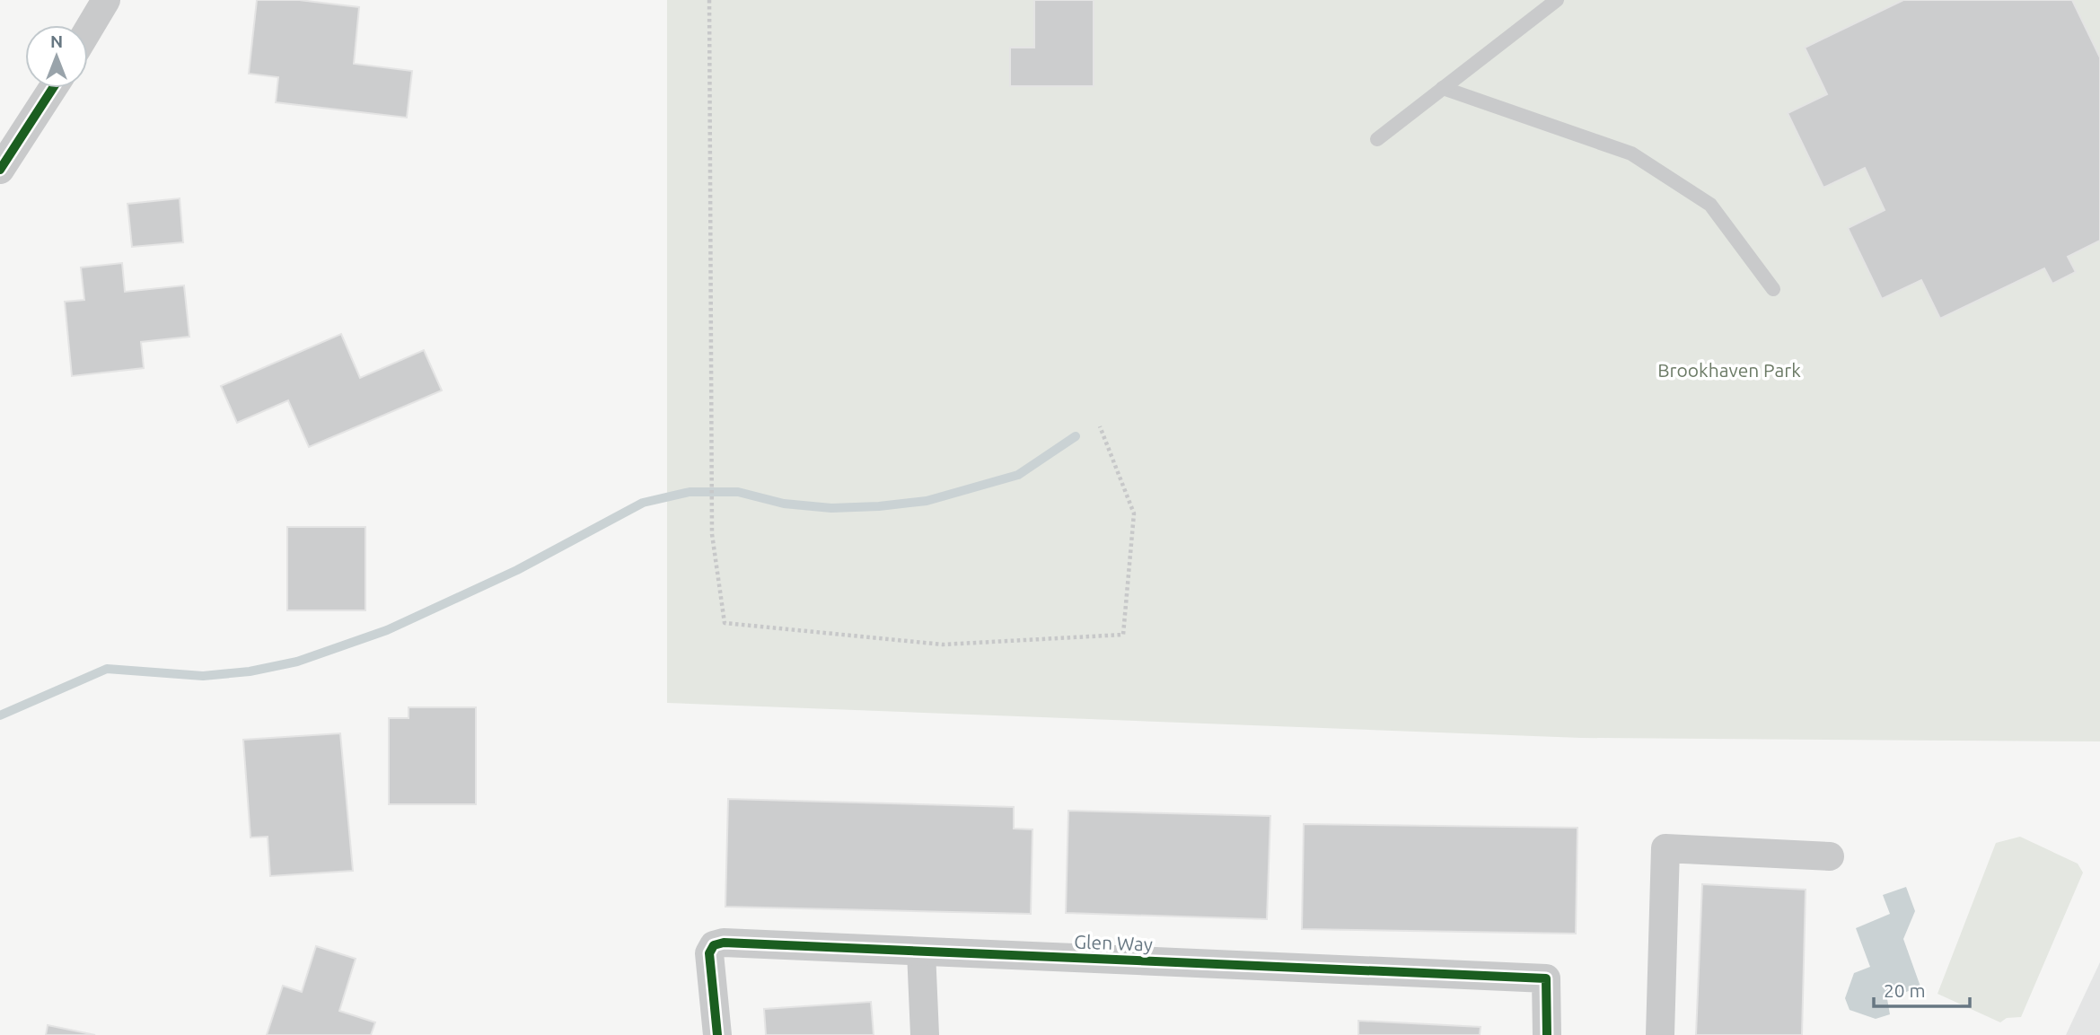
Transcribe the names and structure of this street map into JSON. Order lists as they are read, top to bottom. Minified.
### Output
{"streets":{"street":["Glen Way"]},"parks":["Brookhaven Park"],"scale_bar":"20 m","north":"top"}
